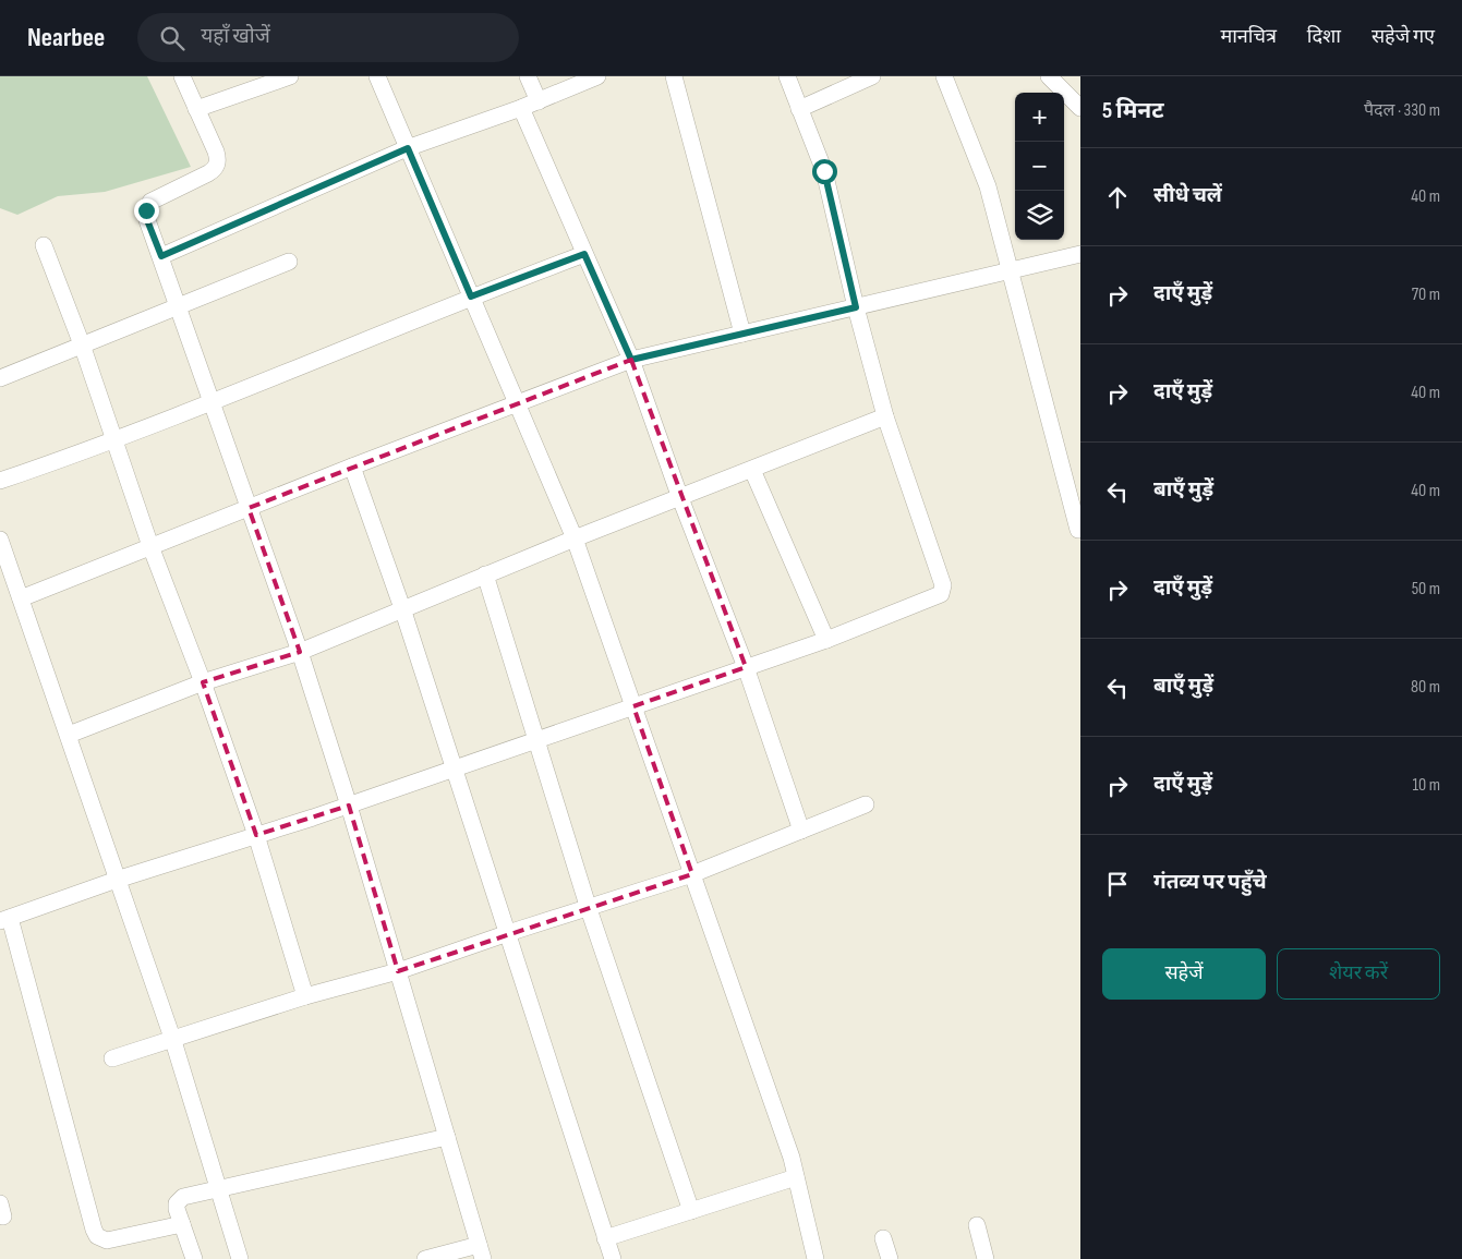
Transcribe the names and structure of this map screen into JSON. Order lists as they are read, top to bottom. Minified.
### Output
{"page":{"header":"Nearbee","search":"यहाँ खोजें","nav":["मानचित्र","दिशा","सहेजे गए"],"heading":["5 मिनट","पैदल · 330 m"],"map_buttons":["+","−"],"list":[["सीधे चलें","40 m"],["दाएँ मुड़ें","70 m"],["दाएँ मुड़ें","40 m"],["बाएँ मुड़ें","40 m"],["दाएँ मुड़ें","50 m"],["बाएँ मुड़ें","80 m"],["दाएँ मुड़ें","10 m"],"गंतव्य पर पहुँचे"],"buttons":["सहेजें","शेयर करें"]}}
